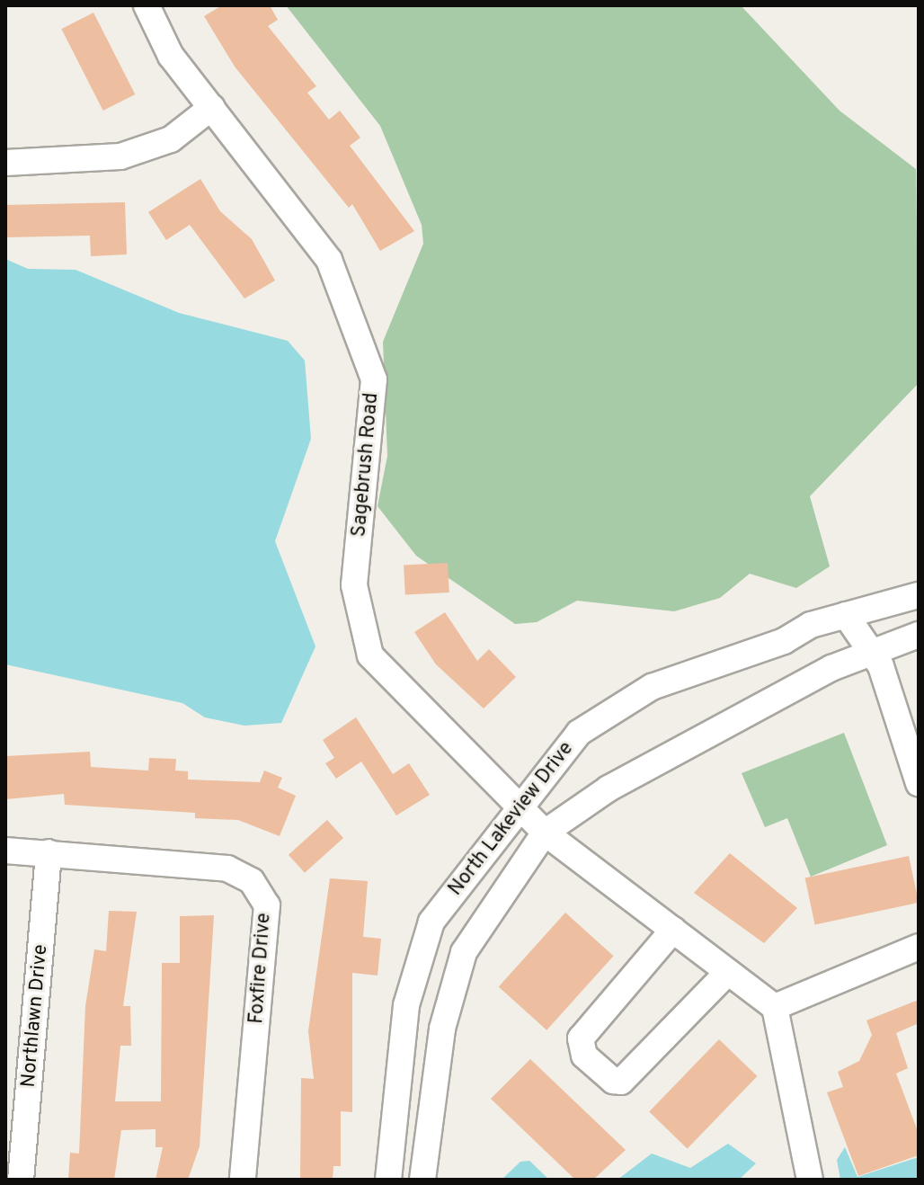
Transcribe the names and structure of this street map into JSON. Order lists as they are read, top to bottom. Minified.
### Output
{"streets":{"street":["Sagebrush Road","North Lakeview Drive","Foxfire Drive","Northlawn Drive"]},"crossings":[["Sagebrush Road","North Lakeview Drive"],["Foxfire Drive","Northlawn Drive"]]}
